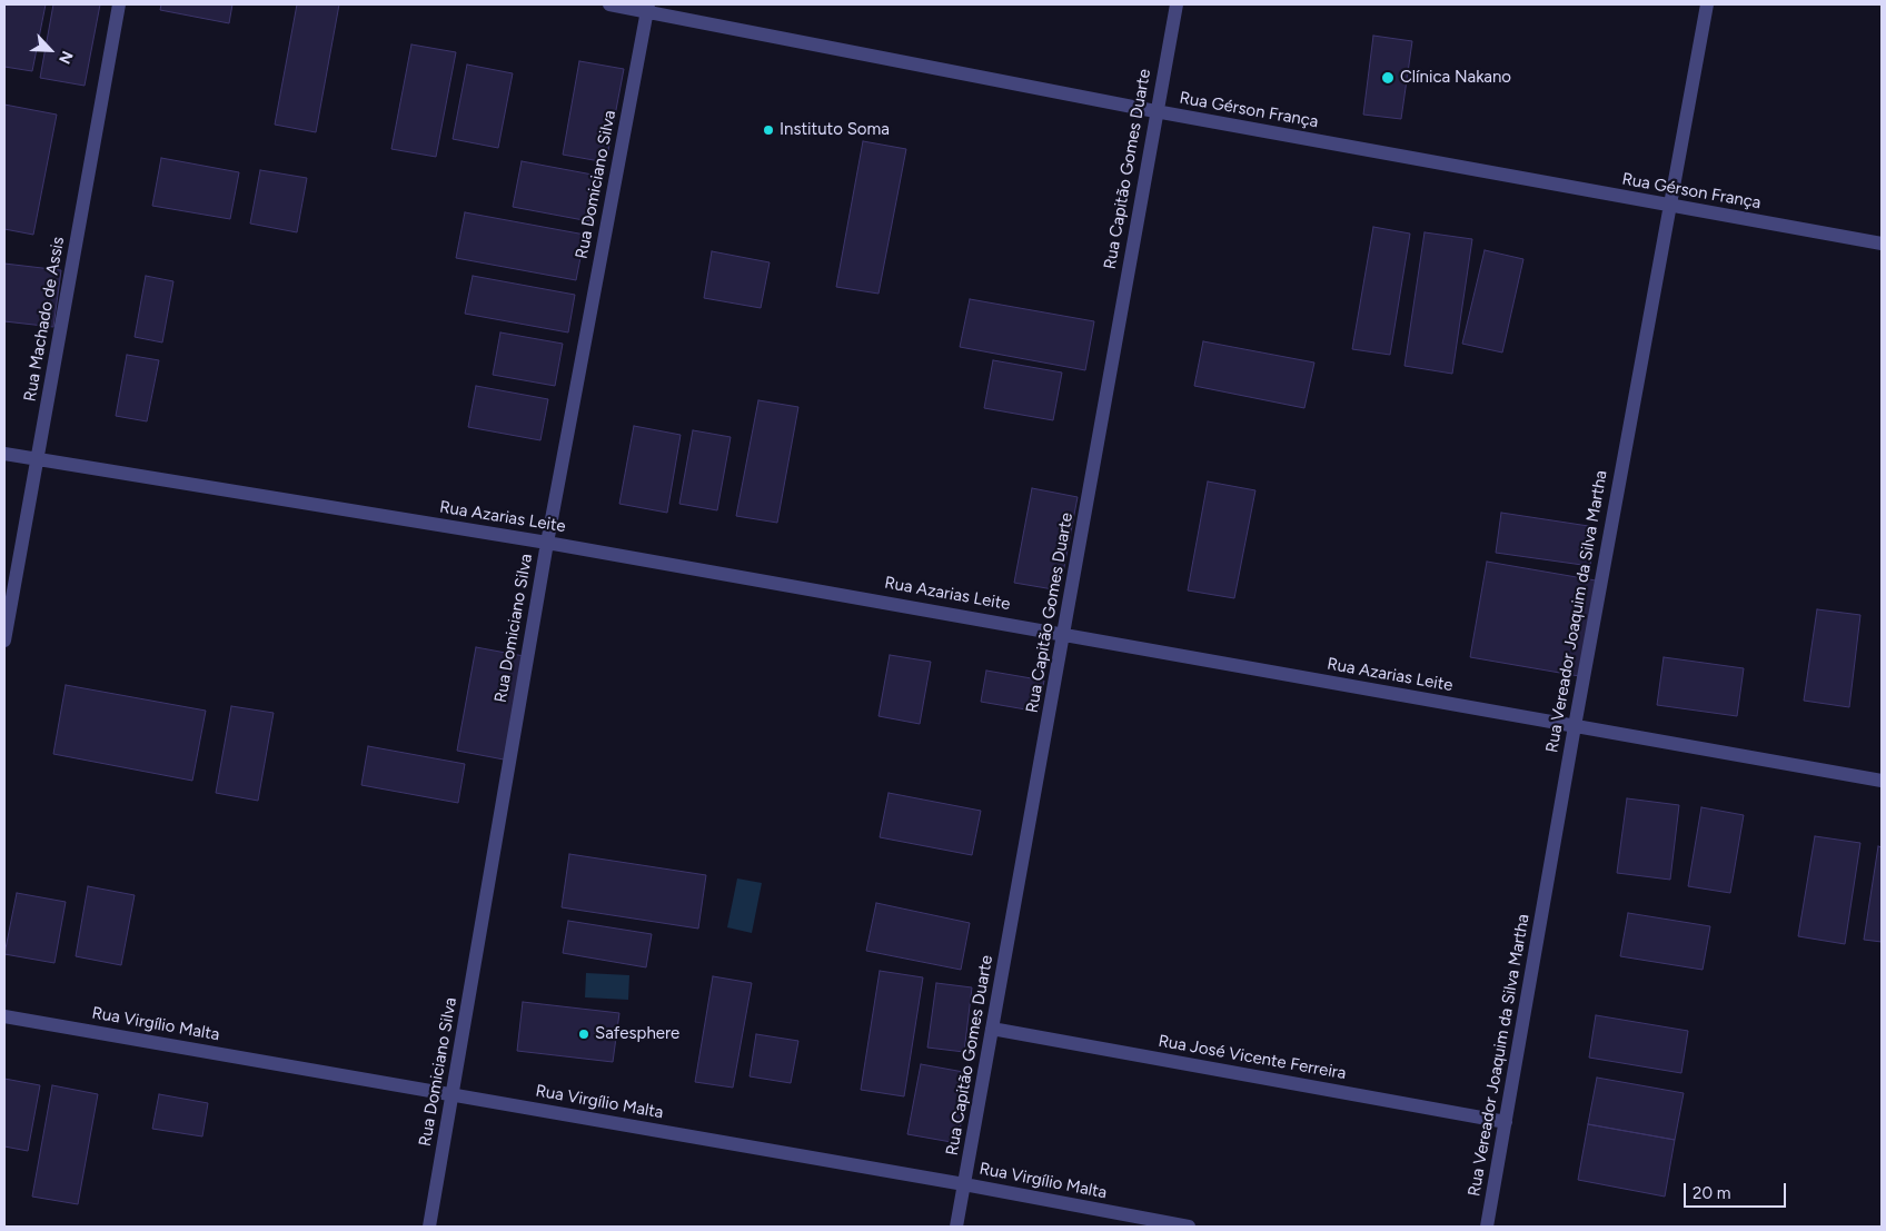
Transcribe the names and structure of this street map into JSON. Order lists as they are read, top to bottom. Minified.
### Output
{"streets":{"street":["Rua Gérson França","Rua Capitão Gomes Duarte","Rua Domiciano Silva","Rua Machado de Assis","Rua Azarias Leite","Rua Vereador Joaquim da Silva Martha","Rua Virgílio Malta","Rua José Vicente Ferreira"]},"crossings":[["Rua Gérson França","Rua Capitão Gomes Duarte"],["Rua Gérson França","Rua Domiciano Silva"],["Rua Gérson França","Rua Vereador Joaquim da Silva Martha"],["Rua Capitão Gomes Duarte","Rua Azarias Leite"],["Rua Capitão Gomes Duarte","Rua Virgílio Malta"],["Rua Capitão Gomes Duarte","Rua José Vicente Ferreira"],["Rua Domiciano Silva","Rua Azarias Leite"],["Rua Domiciano Silva","Rua Virgílio Malta"],["Rua Machado de Assis","Rua Azarias Leite"],["Rua Azarias Leite","Rua Vereador Joaquim da Silva Martha"],["Rua Vereador Joaquim da Silva Martha","Rua José Vicente Ferreira"]],"places":["Clínica Nakano","Instituto Soma","Safesphere"],"scale_bar":"20 m","north":"bottom right"}
